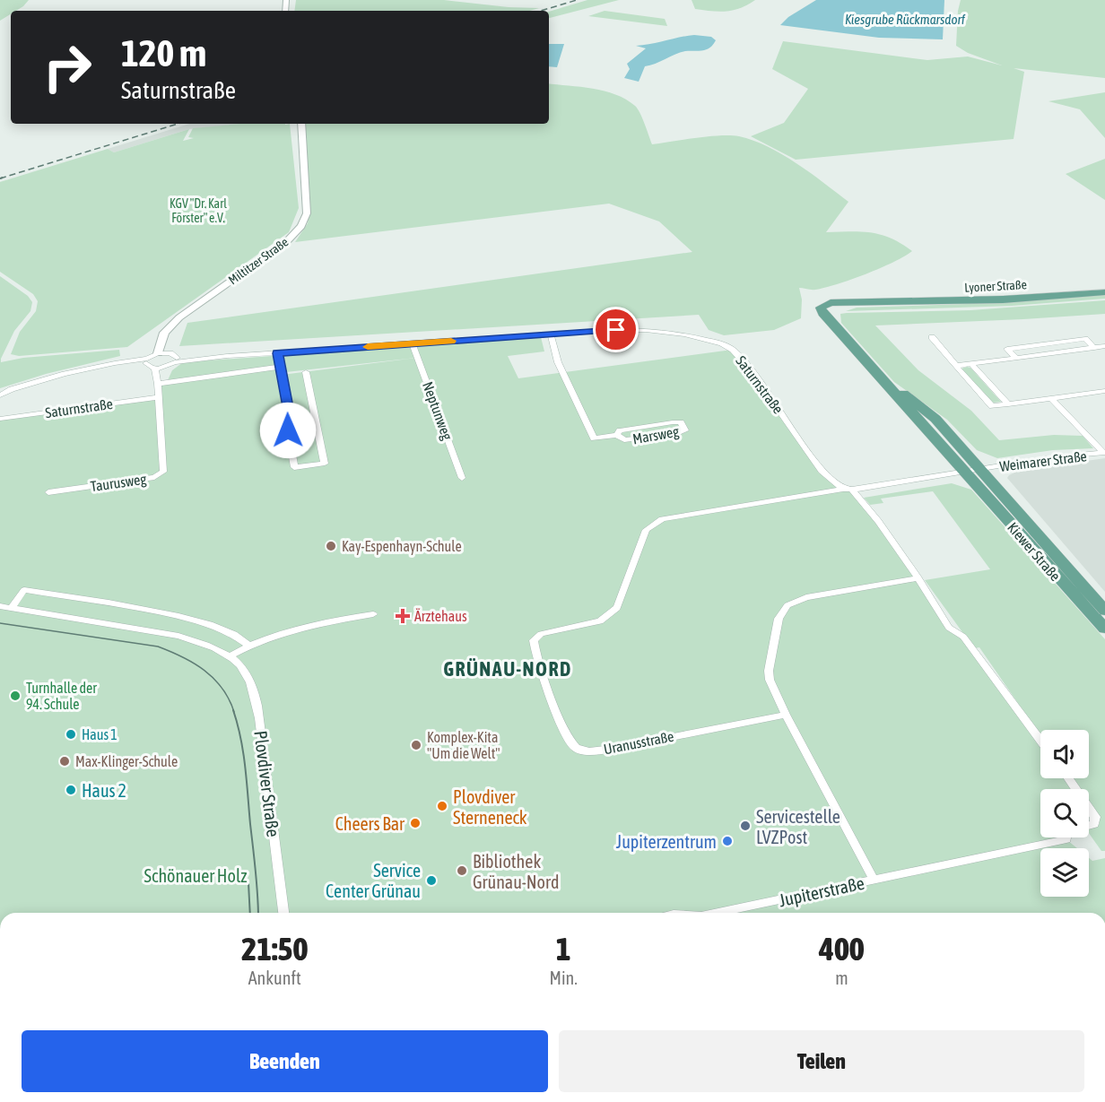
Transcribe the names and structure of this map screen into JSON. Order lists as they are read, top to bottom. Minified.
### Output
{"streets":{"main road":["Lyoner Straße","Kiewer Straße"],"street":["Miltitzer Straße","Saturnstraße","Neptunweg","Marsweg","Weimarer Straße","Taurusweg","Uranusstraße","Plovdiver Straße","Jupiterstraße"]},"crossings":[["Lyoner Straße","Kiewer Straße"],["Saturnstraße","Neptunweg"],["Saturnstraße","Marsweg"],["Saturnstraße","Taurusweg"],["Saturnstraße","Uranusstraße"],["Weimarer Straße","Kiewer Straße"],["Kiewer Straße","Uranusstraße"]],"districts":["GRÜNAU-NORD"],"water":["Kiesgrube Rückmarsdorf"],"parks":["KGV \"Dr. Karl Förster\" e.V.","Schönauer Holz"],"places":{"other":["Kay-Espenhayn-Schule","Turnhalle der 94. Schule","Haus 1","Komplex-Kita \"Um die Welt\"","Max-Klinger-Schule","Haus 2","Plovdiver Sterneneck","Cheers Bar","Servicestelle LVZPost","Jupiterzentrum","Bibliothek Grünau-Nord","Service Center Grünau"],"health":["Ärztehaus"]},"page":{"turn":["120 m","Saturnstraße"],"eta":["21:50","Ankunft","1","Min.","400","m"],"buttons":["Beenden","Teilen"]}}
